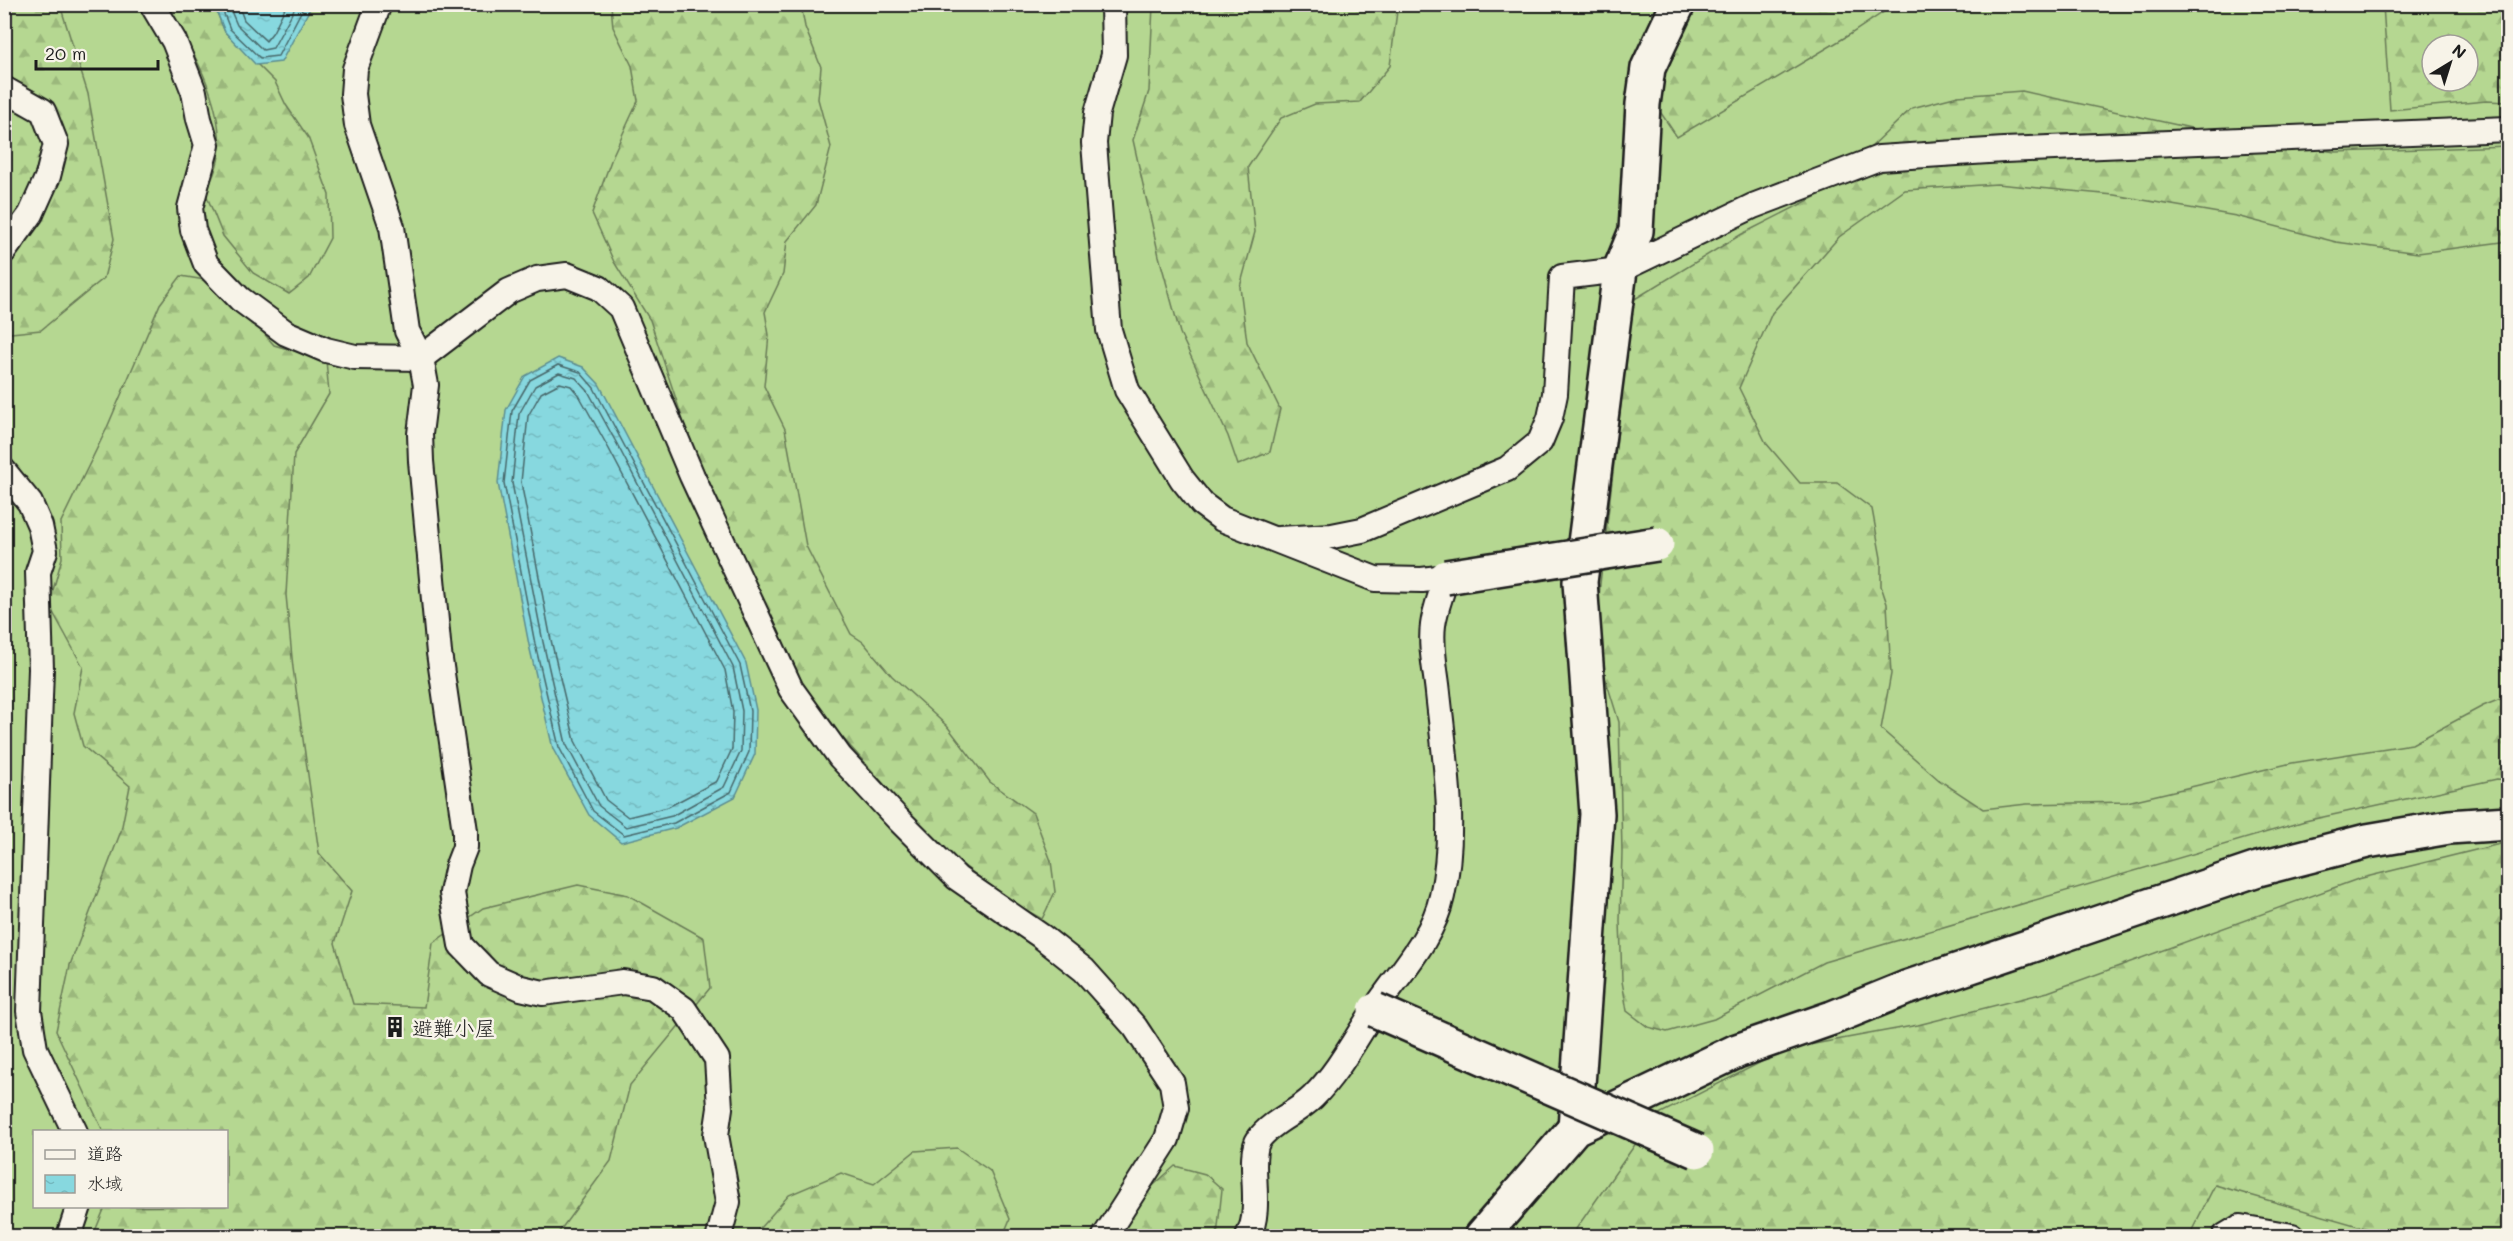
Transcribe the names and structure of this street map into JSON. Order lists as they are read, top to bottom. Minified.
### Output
{"places":{"building":["避難小屋"]},"legend":["道路","水域"],"scale_bar":"20 m","north":"top right"}
